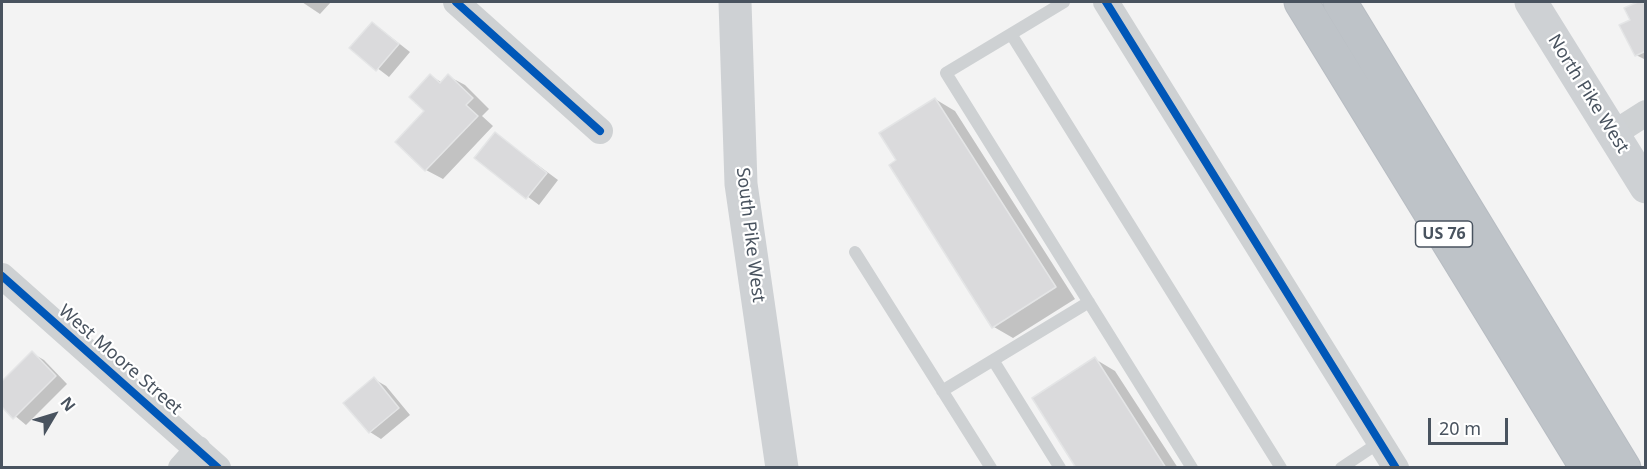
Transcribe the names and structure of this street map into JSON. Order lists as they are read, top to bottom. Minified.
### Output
{"streets":{"highway":["US 76"],"main road":["North Pike West","South Pike West"],"street":["West Moore Street"]},"scale_bar":"20 m","north":"top right"}
